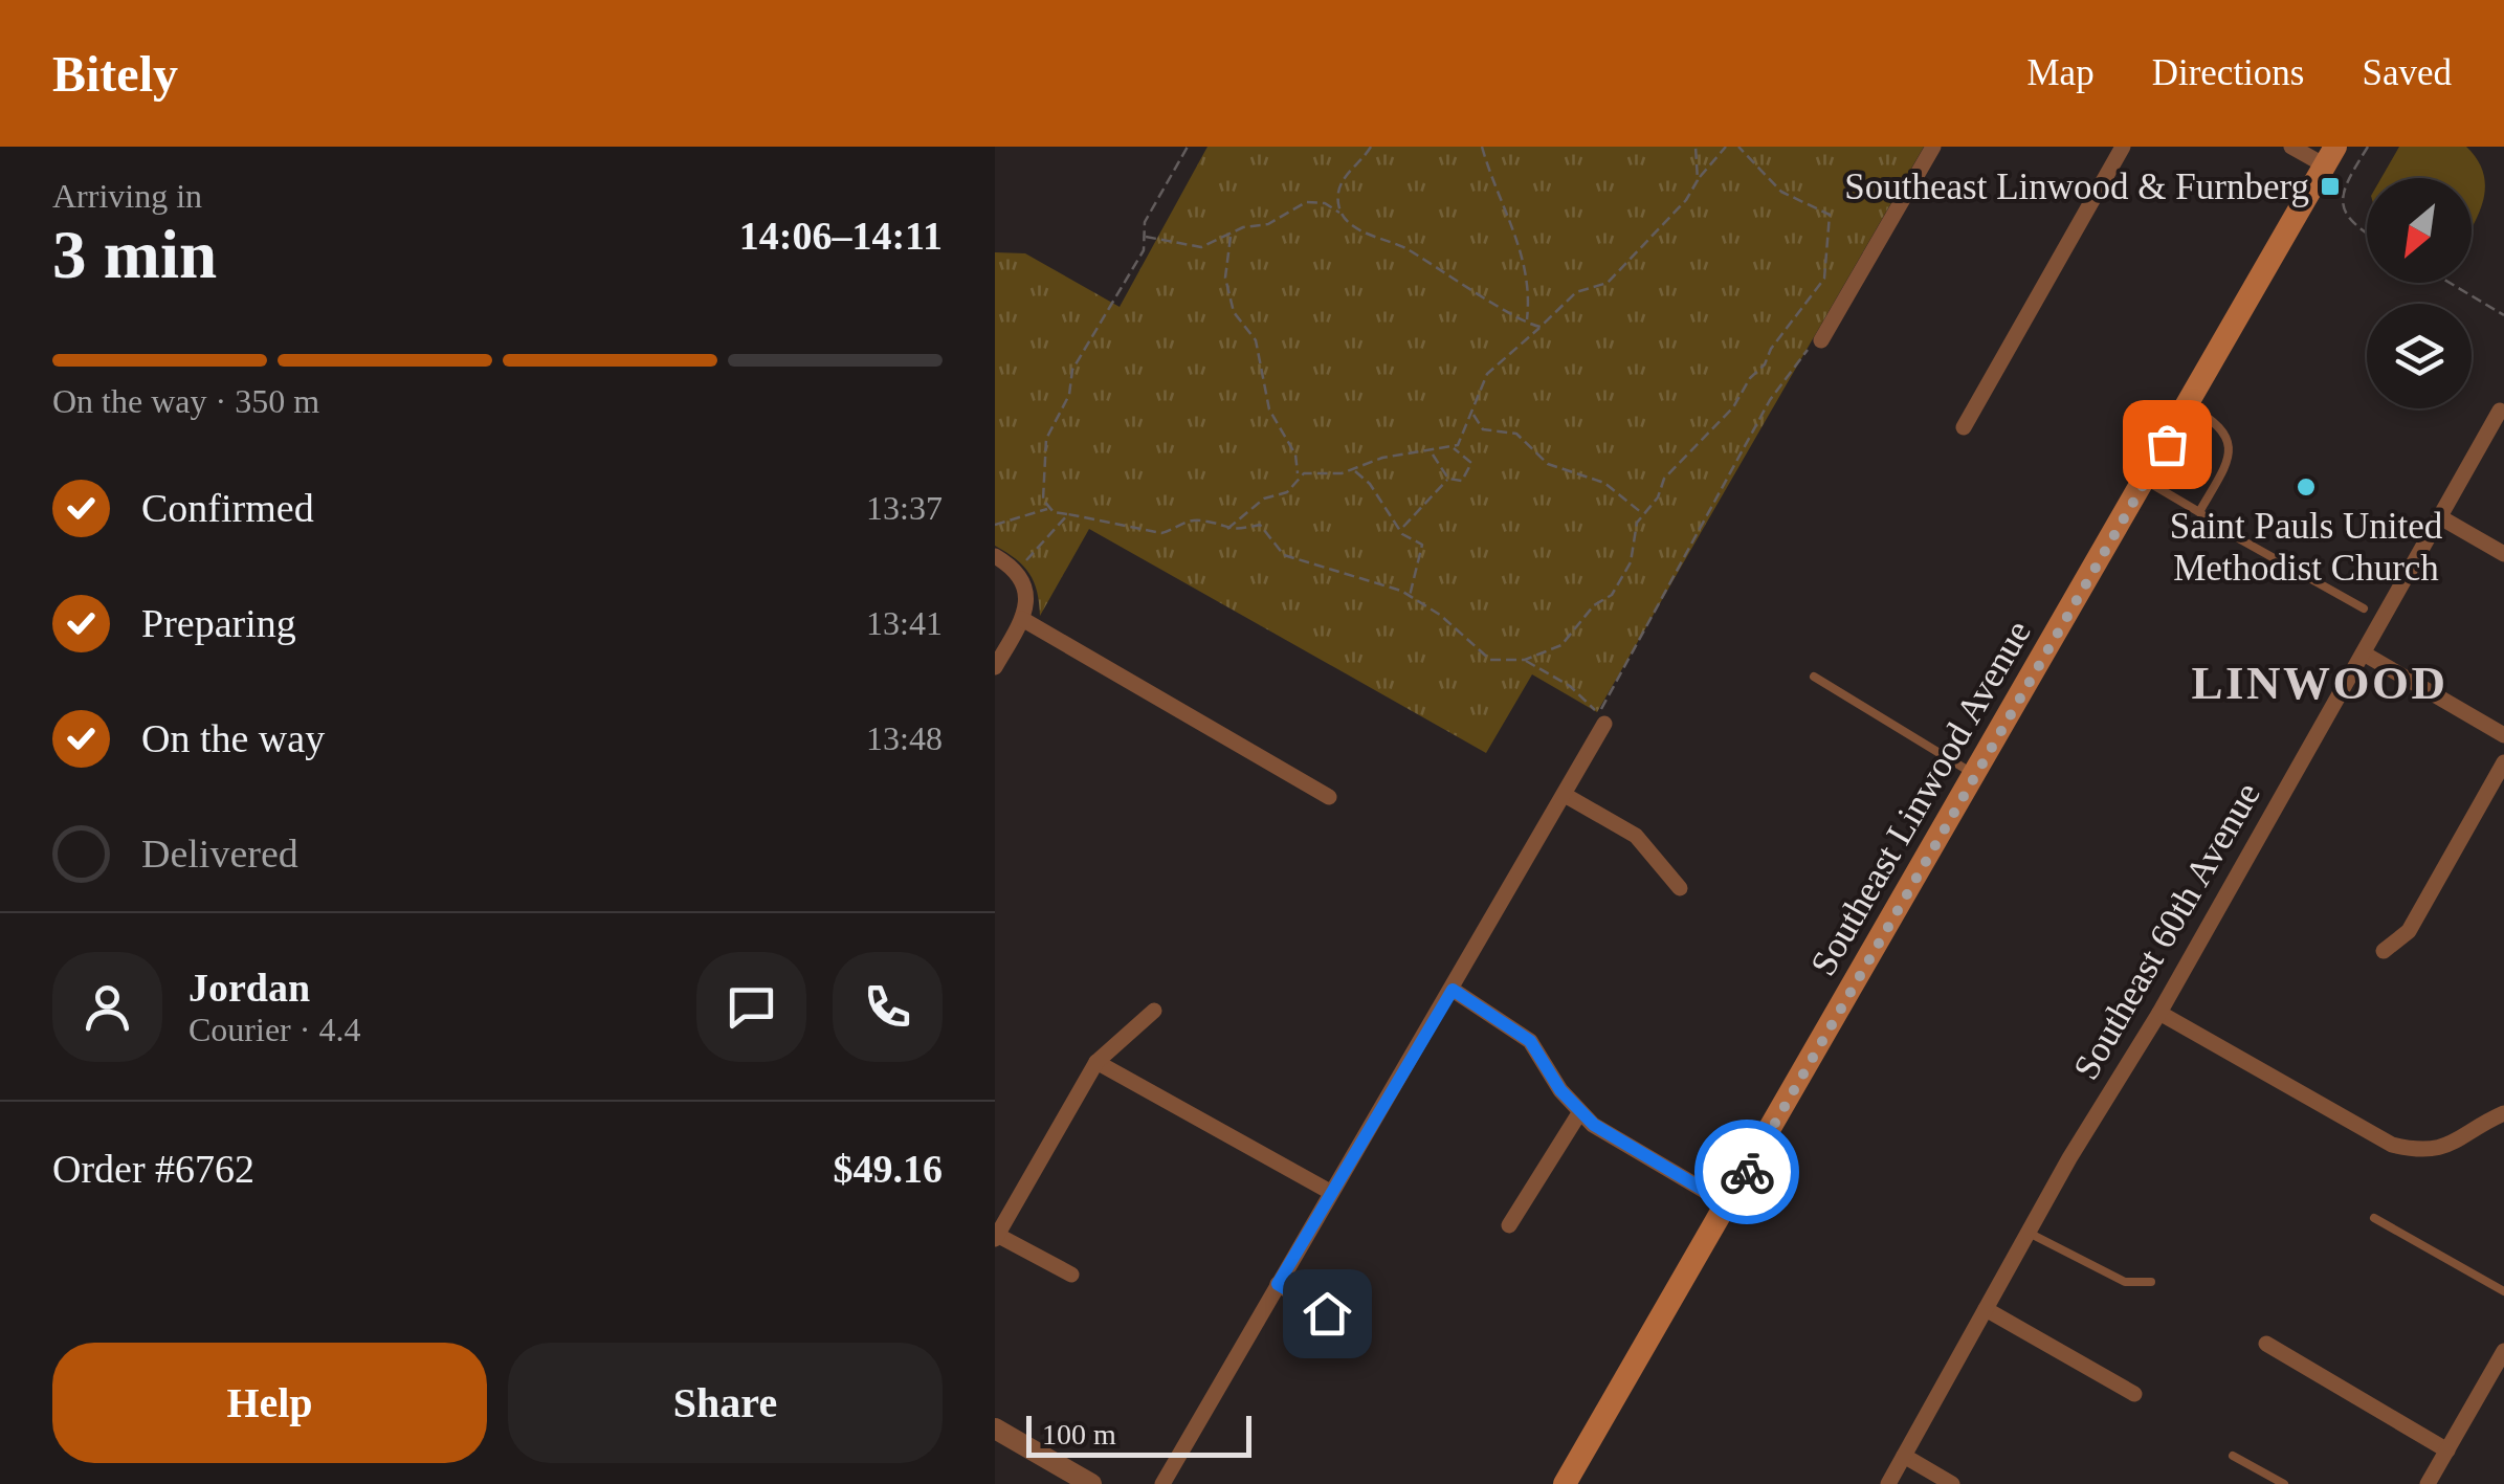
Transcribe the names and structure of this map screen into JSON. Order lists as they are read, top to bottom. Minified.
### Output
{"streets":{"main road":["Southeast Linwood Avenue"],"street":["Southeast 60th Avenue"]},"districts":["LINWOOD"],"places":{"transit":["Southeast Linwood & Furnberg"],"other":["Saint Pauls United Methodist Church"]},"scale_bar":"100 m","north":"bottom left","page":{"header":"Bitely","nav":["Map","Directions","Saved"],"heading":["3 min","Arriving in","14:06–14:11"],"panel":["Jordan","Courier · 4.4","Order #6762","$49.16"],"bar":"On the way · 350 m","list":[["Confirmed","13:37"],["Preparing","13:41"],["On the way","13:48"],"Delivered"],"buttons":["Help","Share"],"scale":"100 m"}}
